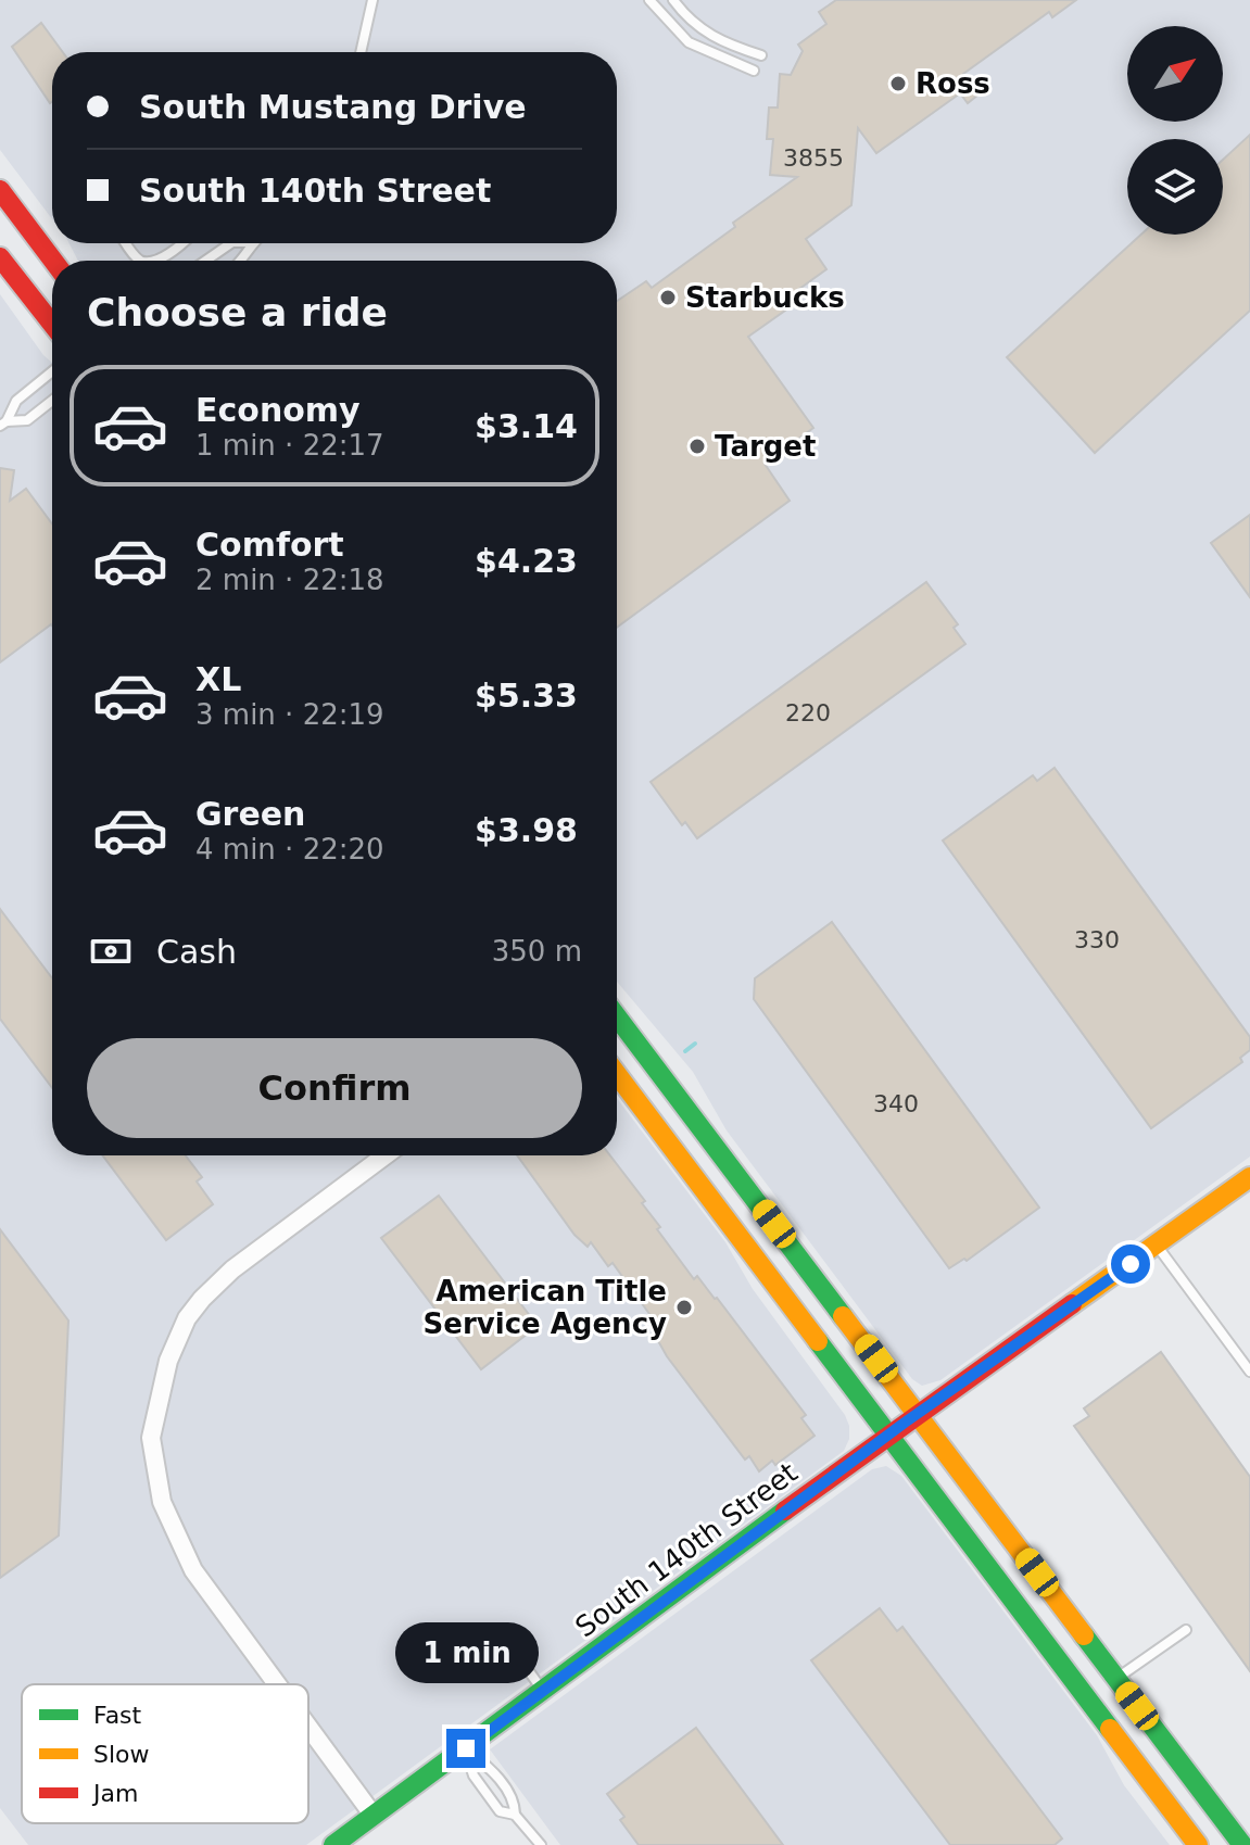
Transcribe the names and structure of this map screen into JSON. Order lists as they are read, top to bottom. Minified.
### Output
{"streets":{"main road":["South 140th Street"]},"places":["Ross","Starbucks","Target","American Title Service Agency"],"house_numbers":["3855","220","330","340"],"legend":["Fast","Slow","Jam"],"north":"top right","page":{"banner":["South Mustang Drive","South 140th Street"],"heading":"Choose a ride","list":[{"name":"Economy","note":"1 min · 22:17","value":"$3.14"},{"name":"Comfort","note":"2 min · 22:18","value":"$4.23"},{"name":"XL","note":"3 min · 22:19","value":"$5.33"},{"name":"Green","note":"4 min · 22:20","value":"$3.98"}],"pay":["Cash","350 m"],"buttons":"Confirm","bubble":"1 min"}}
